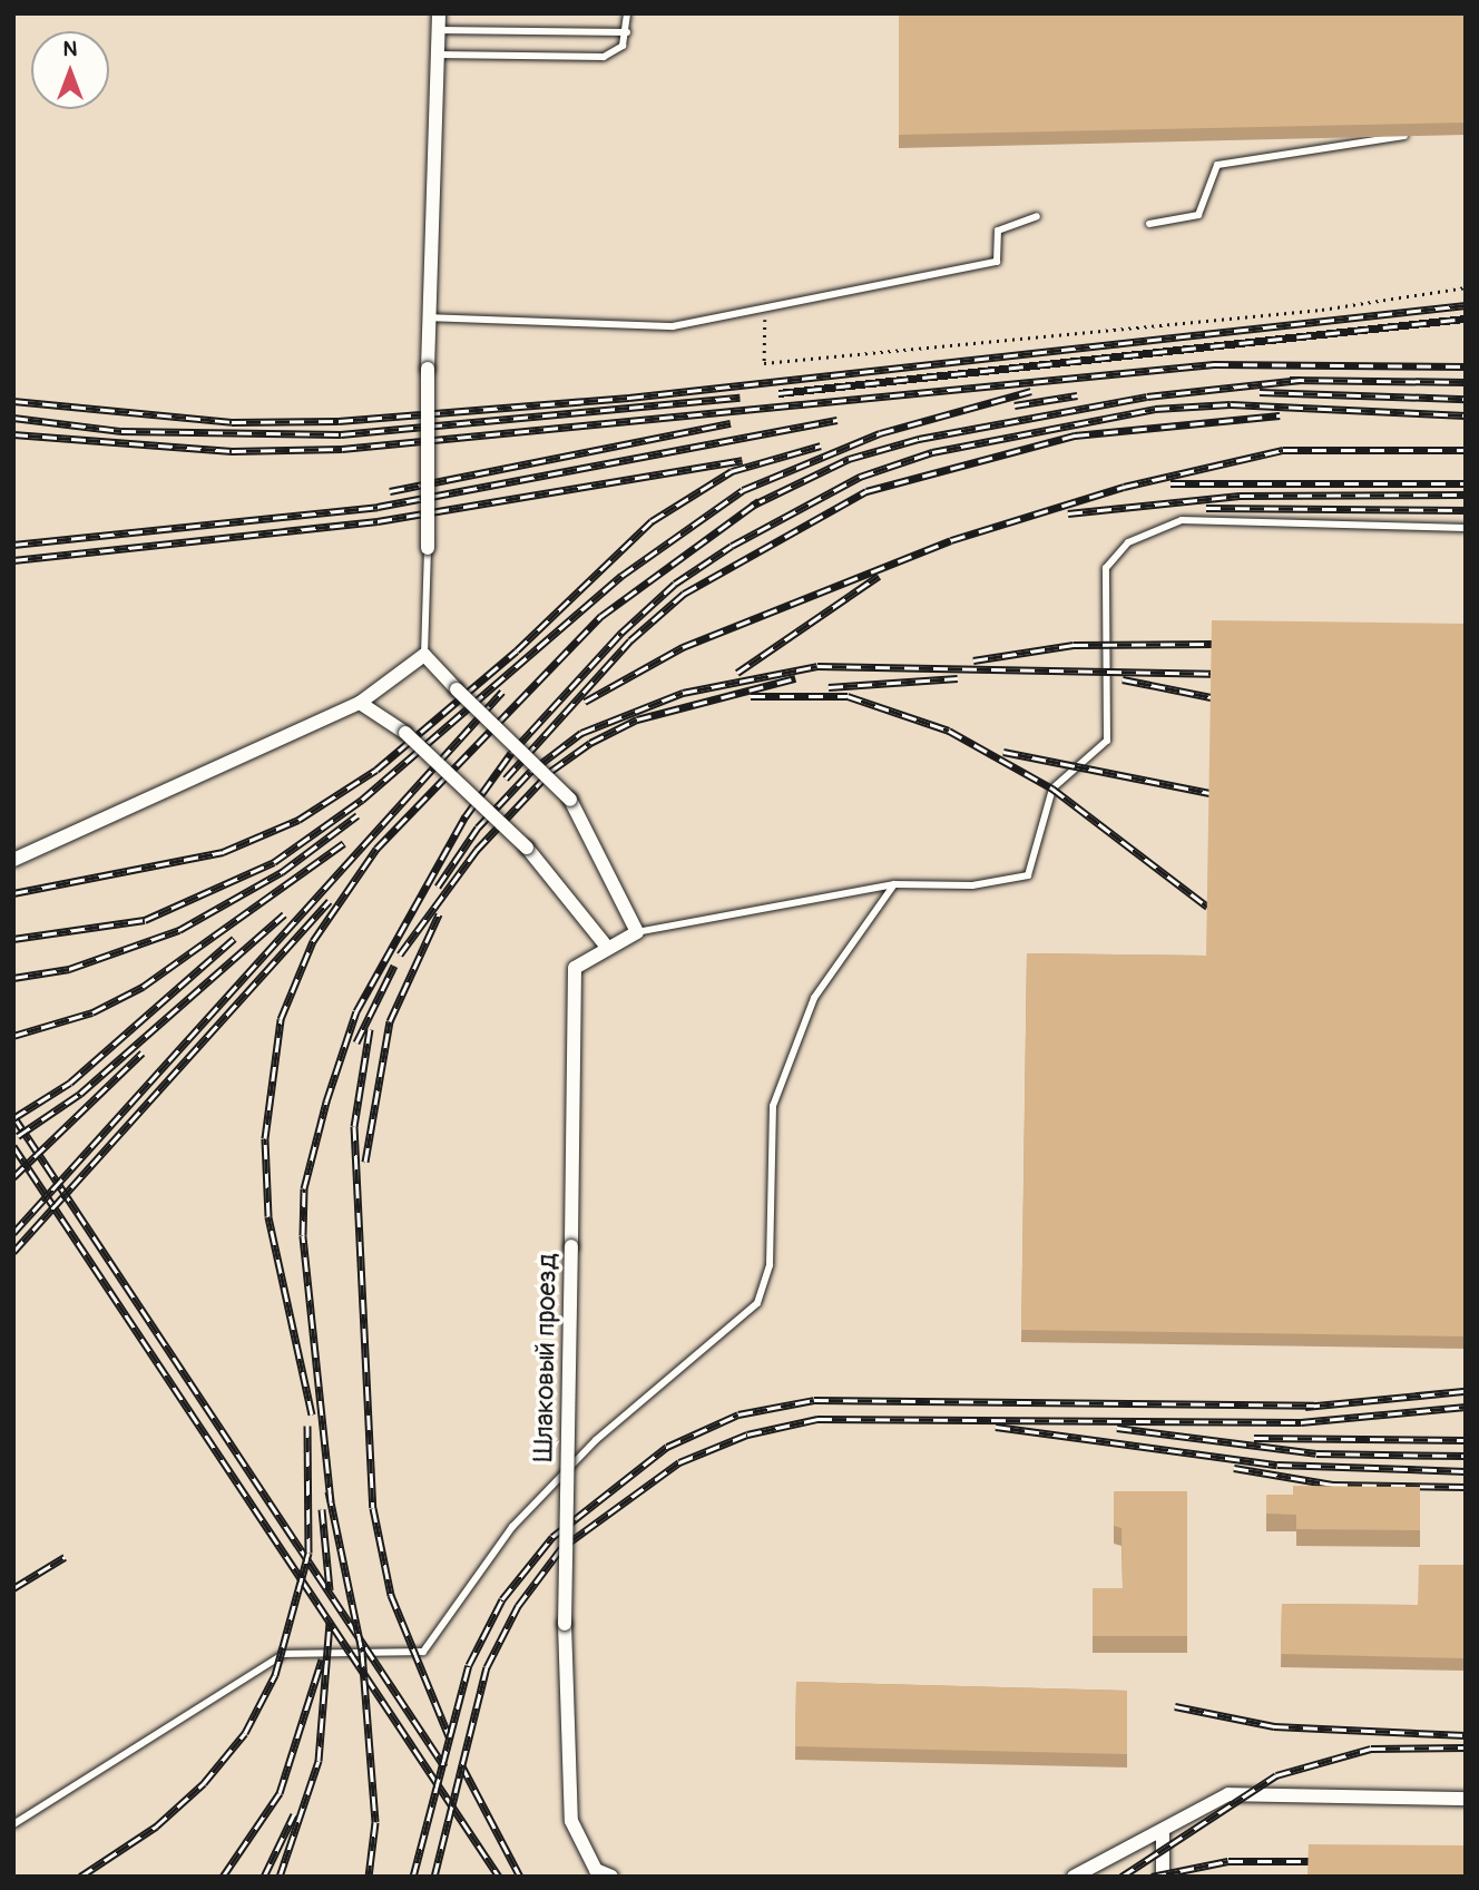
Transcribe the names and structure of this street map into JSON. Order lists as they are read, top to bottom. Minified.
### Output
{"streets":{"street":["Шлаковый проезд"]},"north":"top"}
